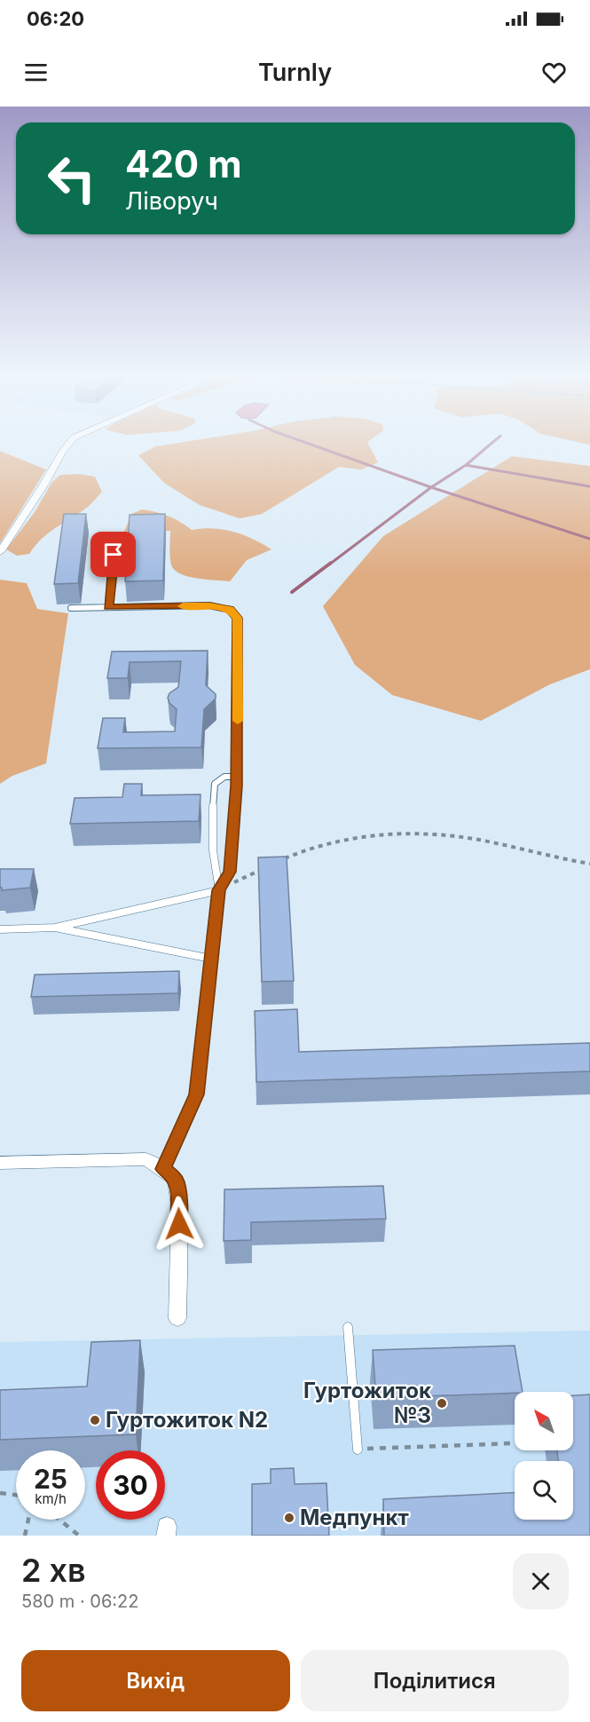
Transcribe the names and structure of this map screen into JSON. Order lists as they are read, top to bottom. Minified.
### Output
{"places":["Гуртожиток №3","Гуртожиток N2","Медпункт"],"north":"top left","page":{"status":"06:20","header":"Turnly","turn":["420 m","Ліворуч"],"speed":"25 km/h","limit":"30","heading":["2 хв","580 m · 06:22"],"buttons":["Вихід","Поділитися"]}}
